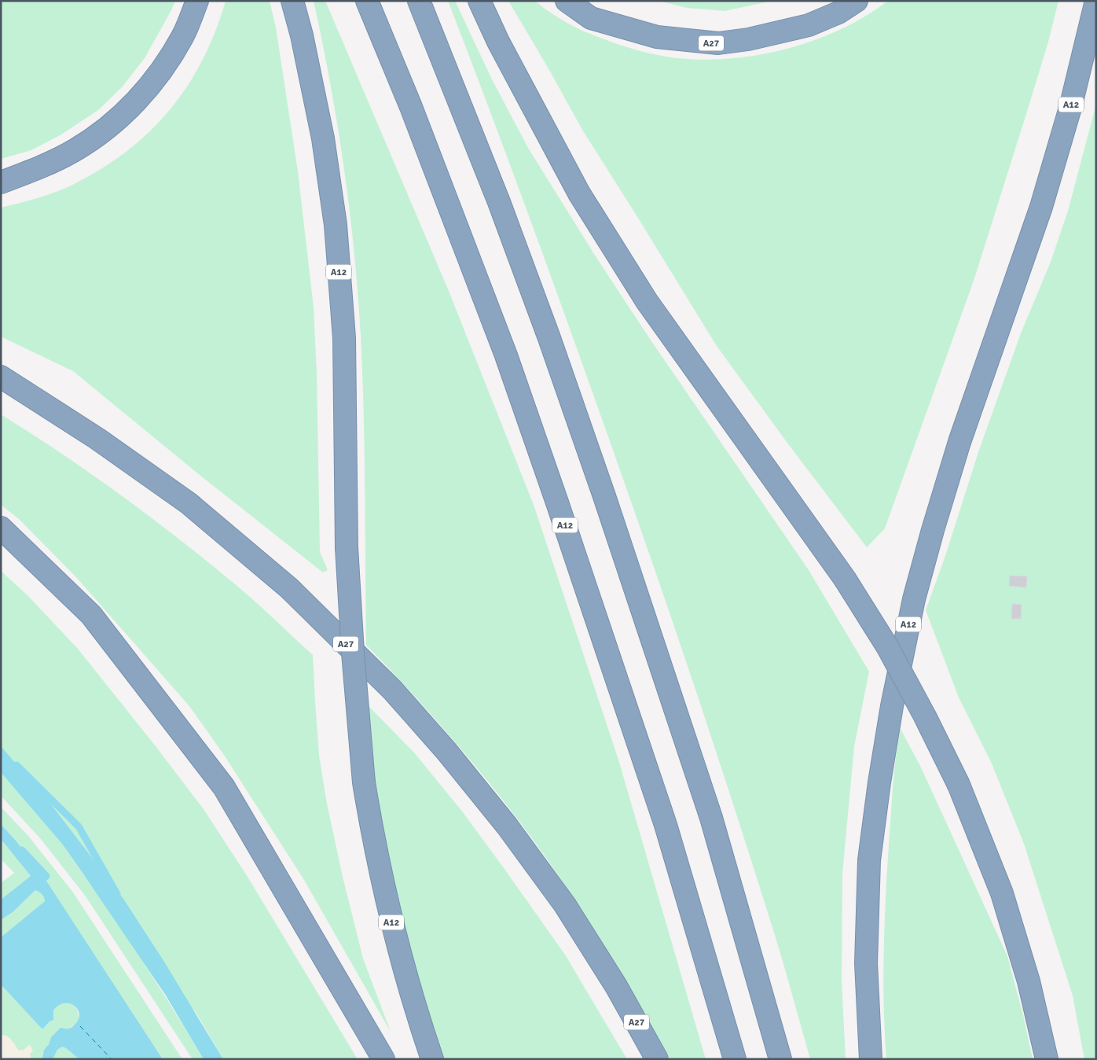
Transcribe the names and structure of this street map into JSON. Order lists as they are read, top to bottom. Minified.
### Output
{"streets":{"highway":["A27","A12"]}}
